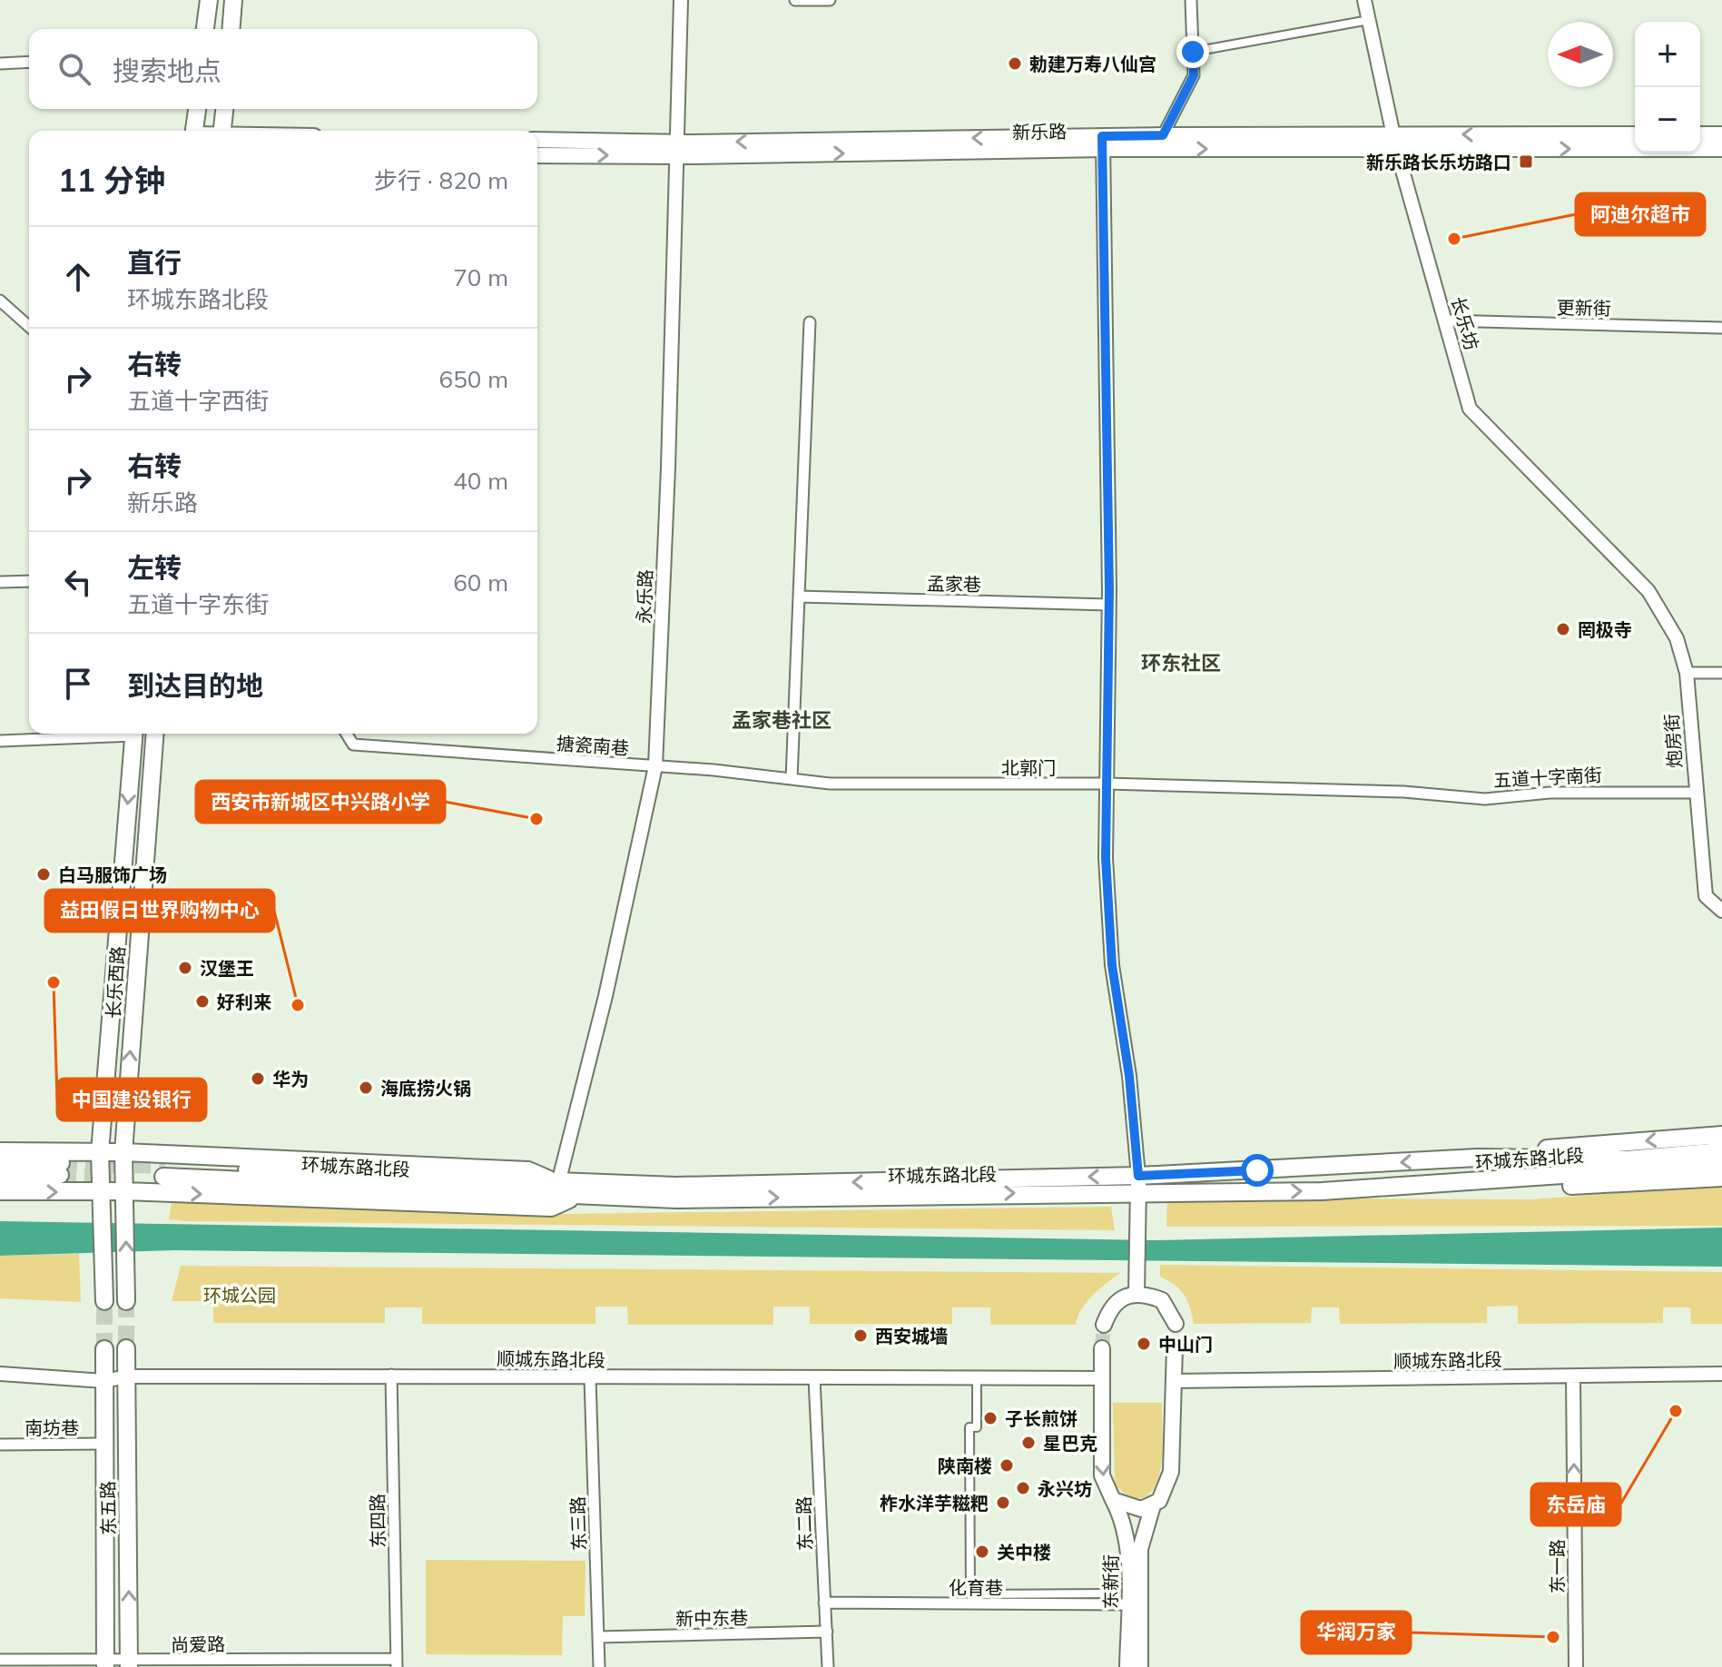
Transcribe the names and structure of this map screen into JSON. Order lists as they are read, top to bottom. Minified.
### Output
{"streets":{"main road":["新乐路","长乐西路","环城东路北段","东五路","东新街"],"street":["更新街","长乐坊","孟家巷","永乐路","炮房街","搪瓷南巷","北郭门","五道十字南街","顺城东路北段","南坊巷","东四路","东三路","东二路","东一路","化育巷","新中东巷","尚爱路"]},"crossings":[["新乐路","长乐坊"],["新乐路","永乐路"],["更新街","长乐坊"],["长乐坊","炮房街"],["永乐路","搪瓷南巷"],["永乐路","北郭门"],["永乐路","环城东路北段"],["炮房街","五道十字南街"],["搪瓷南巷","北郭门"],["北郭门","五道十字南街"],["顺城东路北段","东五路"],["顺城东路北段","东四路"],["顺城东路北段","东三路"],["顺城东路北段","东二路"],["顺城东路北段","东一路"],["顺城东路北段","东新街"],["南坊巷","东五路"],["东五路","尚爱路"],["东四路","尚爱路"],["东三路","新中东巷"],["东二路","化育巷"],["东二路","新中东巷"],["东新街","化育巷"]],"one_way":["东一路"],"districts":["环东社区","孟家巷社区"],"parks":["环城公园"],"places":{"other":["勅建万寿八仙宫","阿迪尔超市","罔极寺","西安市新城区中兴路小学","白马服饰广场","汉堡王","中国建设银行","好利来","益田假日世界购物中心","华为","海底捞火锅","西安城墙","中山门","东岳庙","子长煎饼","星巴克","陕南楼","永兴坊","柞水洋芋糍粑","关中楼","华润万家"],"transit":["新乐路长乐坊路口"]},"north":"left","page":{"map_buttons":["+","−"],"search":"搜索地点","heading":["11 分钟","步行 · 820 m"],"list":[["直行","环城东路北段","70 m"],["右转","五道十字西街","650 m"],["右转","新乐路","40 m"],["左转","五道十字东街","60 m"],"到达目的地"]}}
